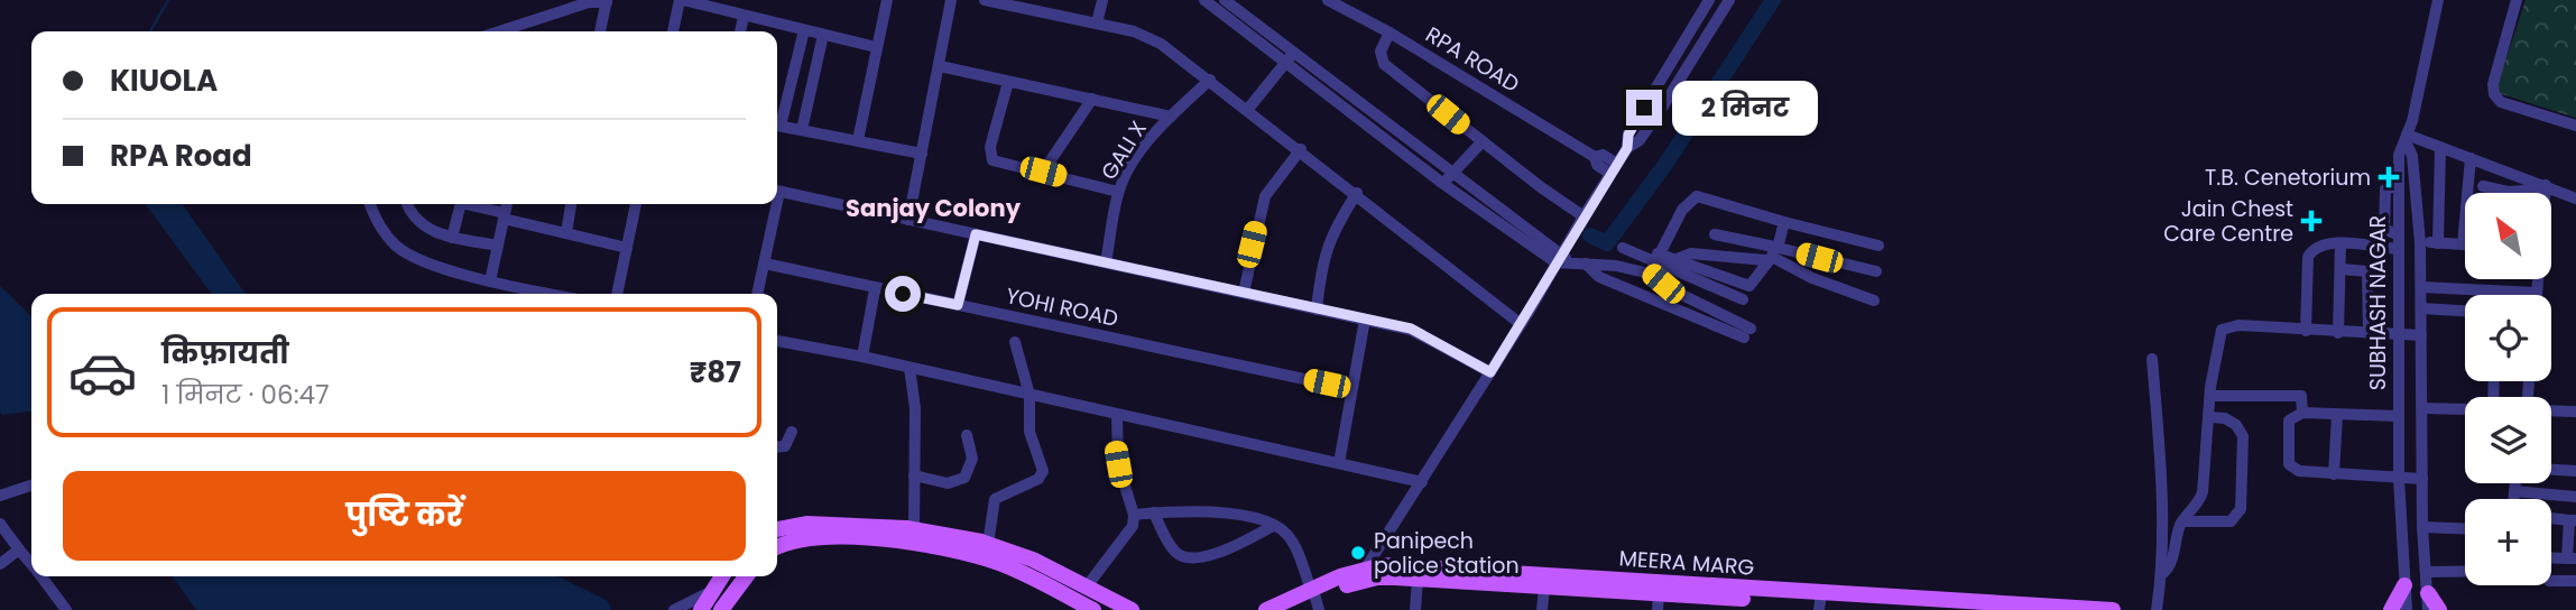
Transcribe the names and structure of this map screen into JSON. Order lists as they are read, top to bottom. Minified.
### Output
{"streets":{"main road":["MEERA MARG"],"street":["RPA ROAD","GALI X","SUBHASH NAGAR","YOHI ROAD"]},"districts":["Sanjay Colony"],"places":{"health":["T.B. Cenetorium","Jain Chest Care Centre"],"other":["Panipech police Station"]},"north":"top left","page":{"banner":["KIUOLA","RPA Road"],"bubble":"2 मिनट","map_buttons":"+","list":[{"name":"किफ़ायती","note":"1 मिनट · 06:47","value":"₹87"}],"buttons":"पुष्टि करें"}}
